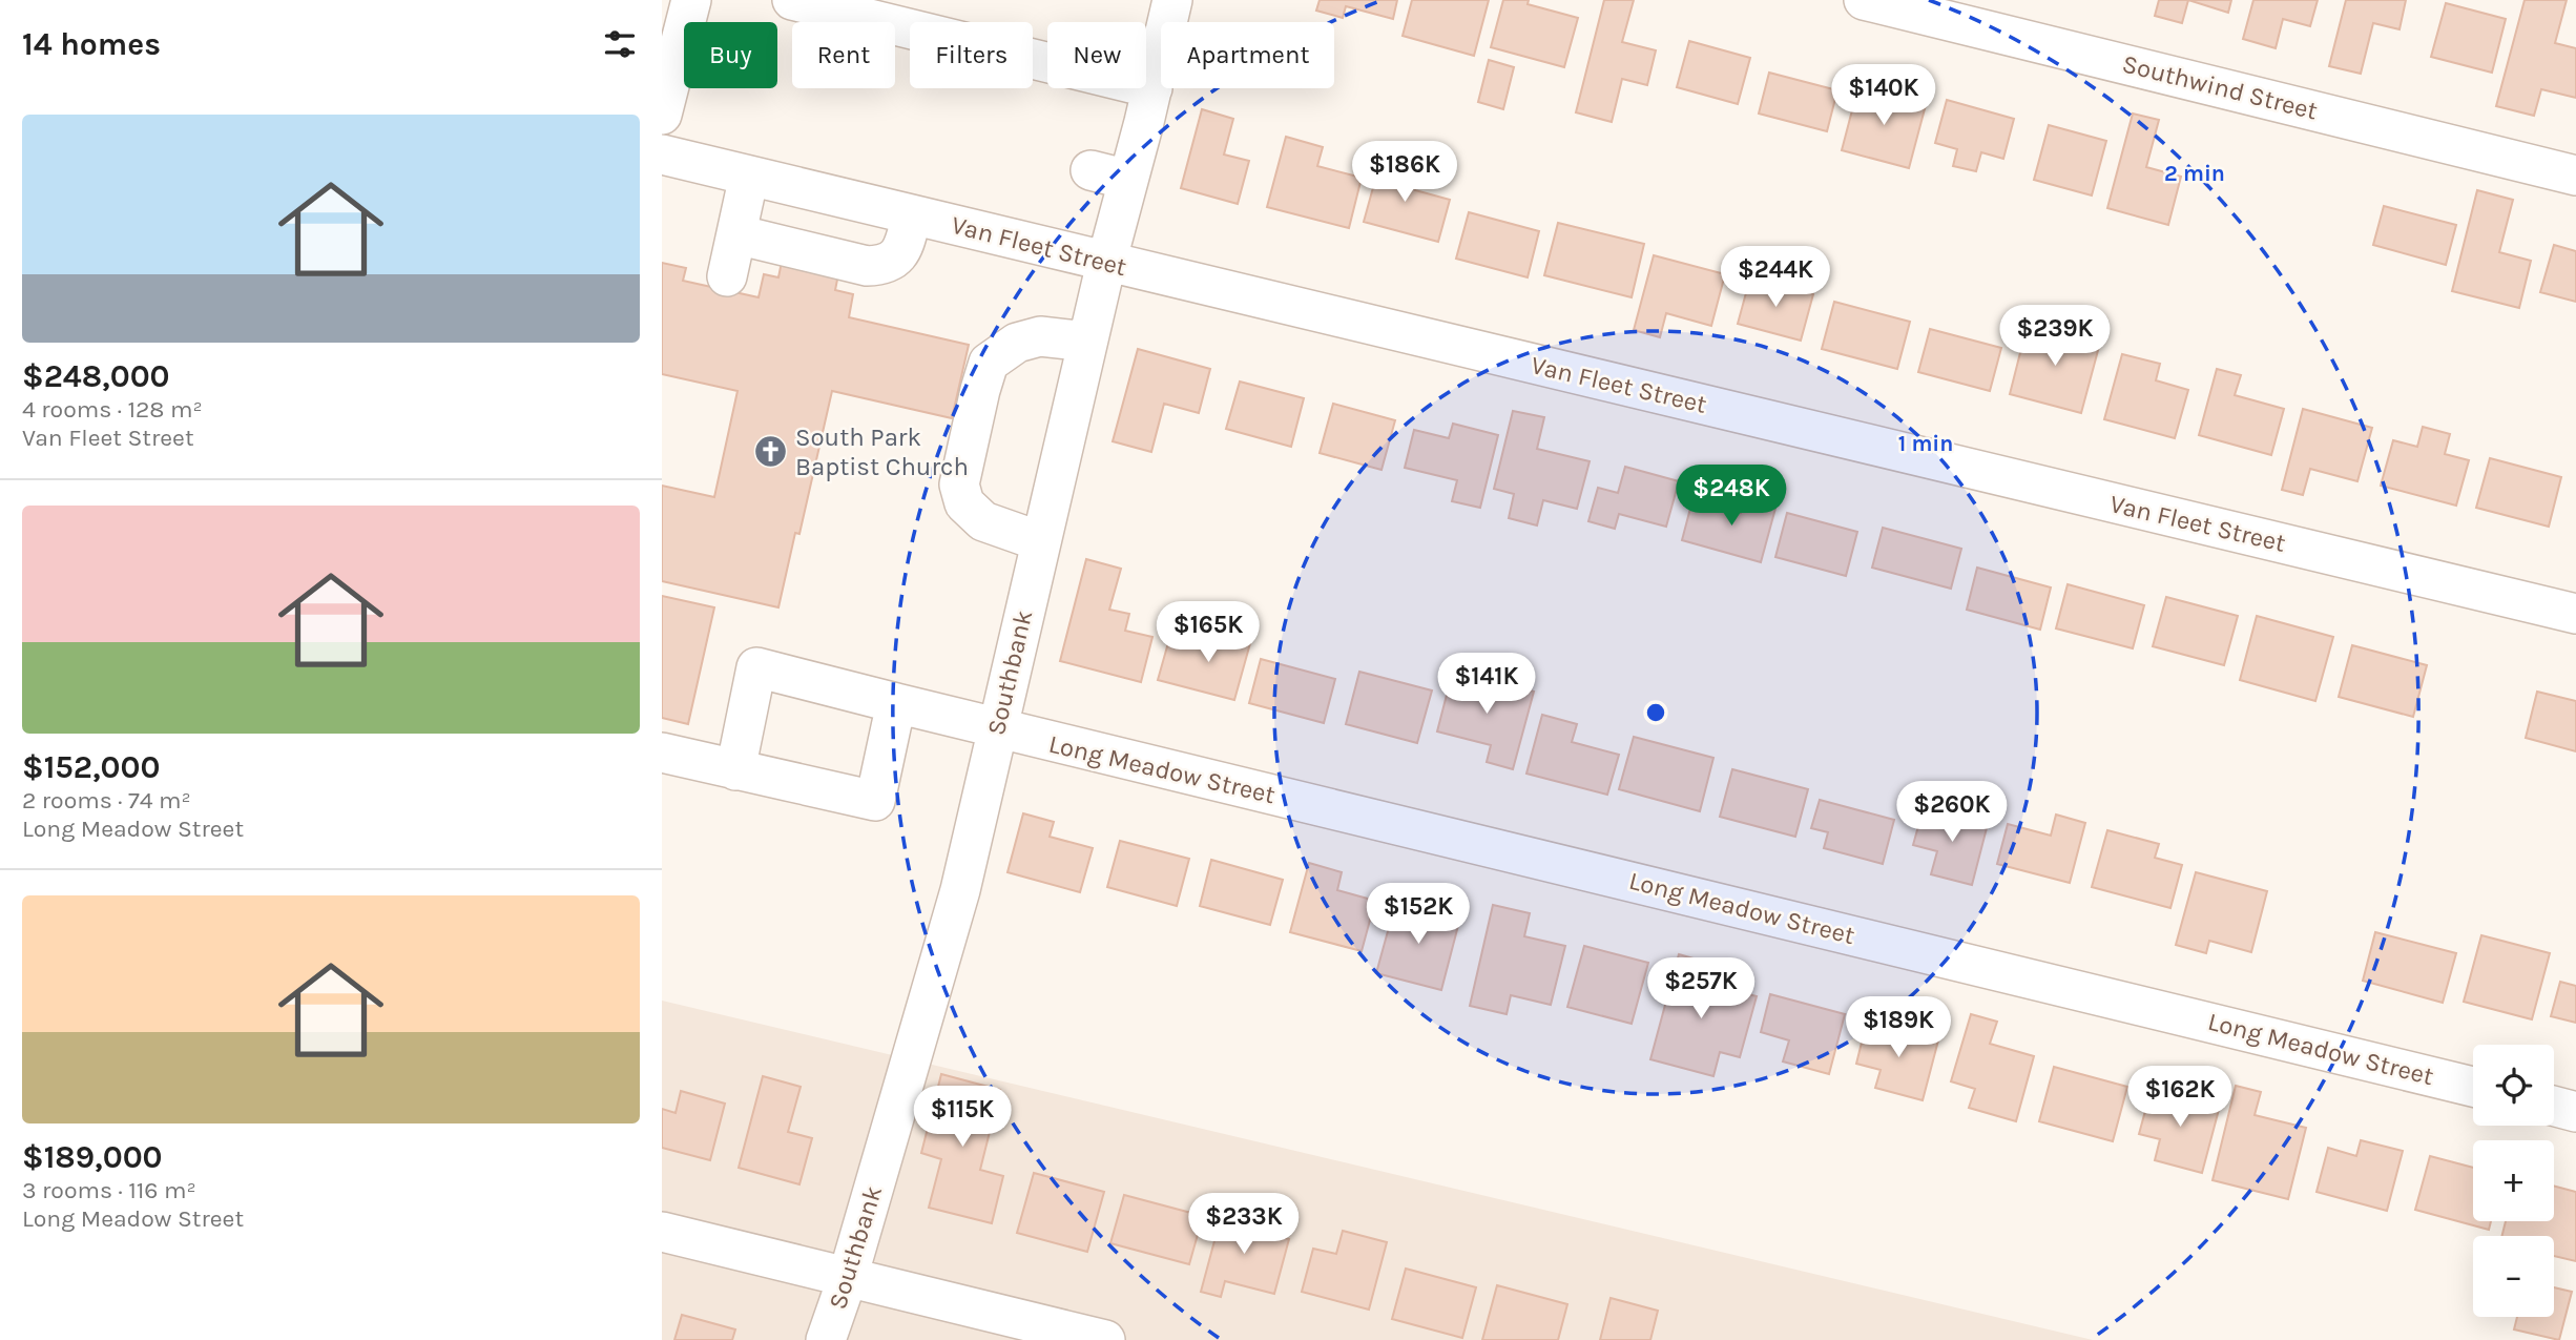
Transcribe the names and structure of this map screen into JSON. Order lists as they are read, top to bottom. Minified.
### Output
{"streets":{"street":["Southwind Street","Van Fleet Street","Southbank","Long Meadow Street"]},"crossings":[["Van Fleet Street","Southbank"],["Southbank","Long Meadow Street"]],"places":{"church":["South Park Baptist Church"]},"page":{"heading":"14 homes","chip":["Buy","Rent","Filters","New","Apartment"],"price":["$140K","$186K","$244K","$239K","$248K","$165K","$141K","$260K","$152K","$257K","$189K","$162K","$115K","$233K"],"list":[{"name":"$248,000","note":"4 rooms · 128 m² · Van Fleet Street"},{"name":"$152,000","note":"2 rooms · 74 m² · Long Meadow Street"},{"name":"$189,000","note":"3 rooms · 116 m² · Long Meadow Street"}],"map_buttons":["+","−"]},"rings":["2 min","1 min"]}
